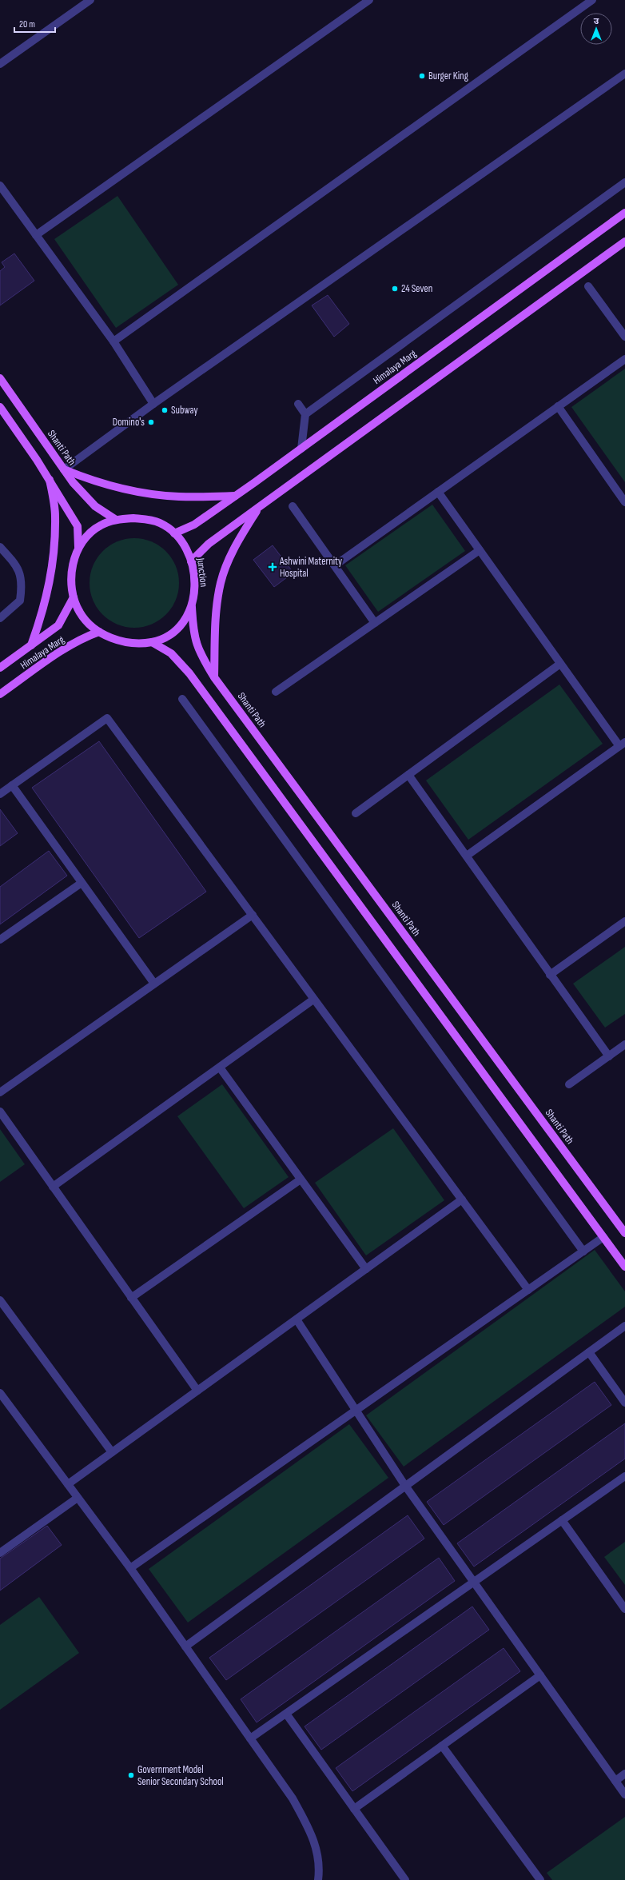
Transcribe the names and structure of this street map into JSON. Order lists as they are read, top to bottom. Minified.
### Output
{"streets":{"main road":["Himalaya Marg","Shanti Path","Junction"]},"crossings":[["Himalaya Marg","Junction"],["Shanti Path","Junction"]],"places":{"other":["Burger King","24 Seven","Subway","Domino's","Government Model Senior Secondary School"],"health":["Ashwini Maternity Hospital"]},"scale_bar":"20 m","north":"top"}
